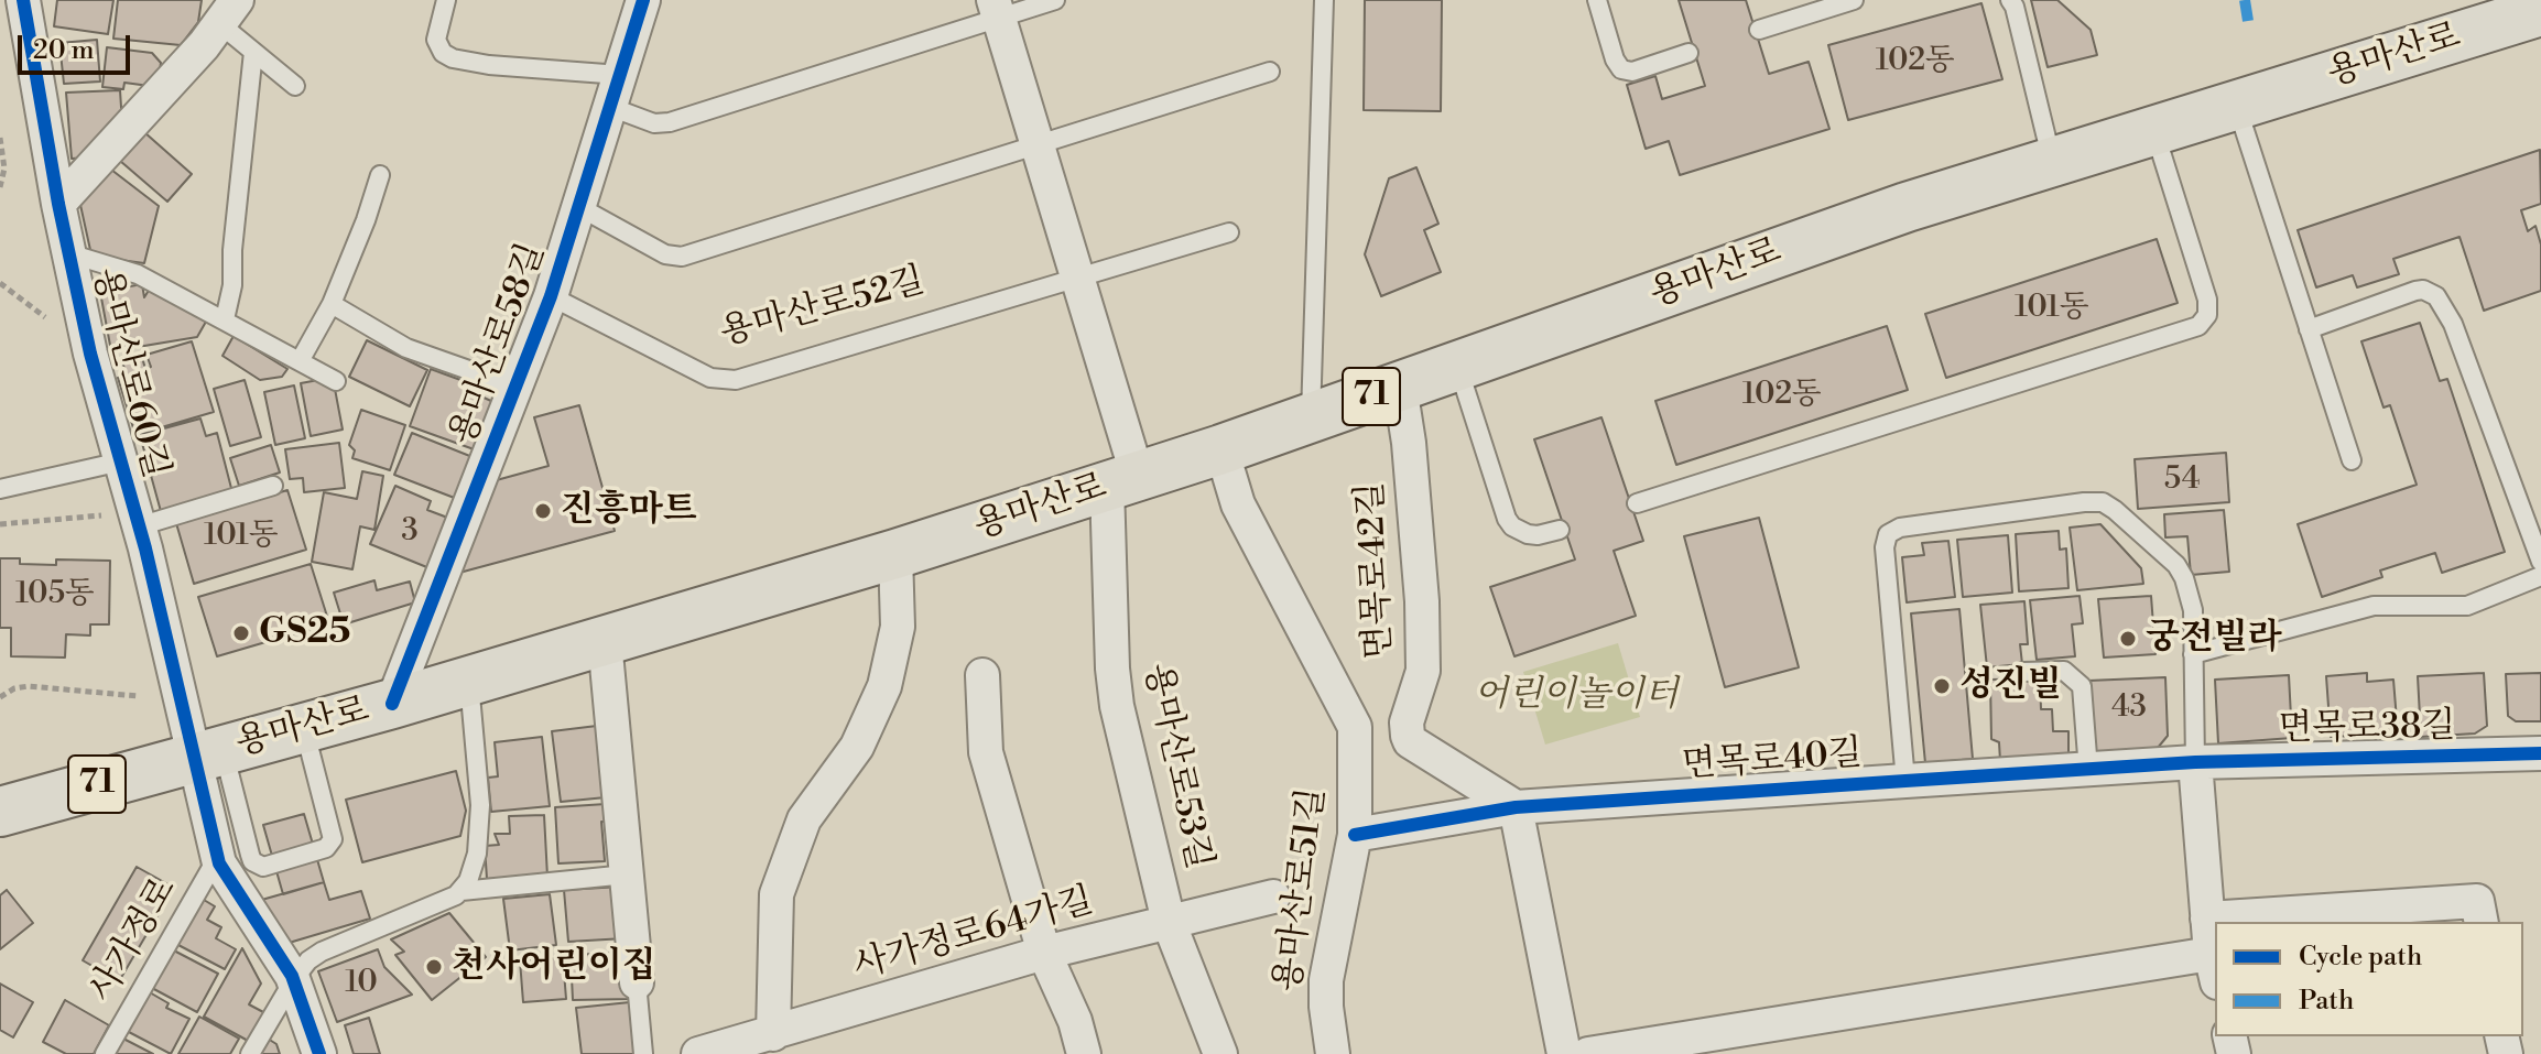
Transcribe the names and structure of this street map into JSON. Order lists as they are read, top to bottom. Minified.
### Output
{"streets":{"main road":["용마산로","71"],"street":["용마산로58길","용마산로60길","면목로42길","면목로38길","면목로40길","용마산로53길","용마산로51길","사가정로64가길"],"lane":["용마산로52길","사가정로"]},"crossings":[["용마산로","용마산로58길"],["용마산로","용마산로60길"],["용마산로","면목로42길"],["용마산로","용마산로53길"],["용마산로","용마산로51길"],["용마산로52길","용마산로58길"],["용마산로60길","사가정로"],["면목로42길","면목로40길"],["면목로38길","면목로40길"],["면목로40길","용마산로51길"],["용마산로53길","사가정로64가길"]],"parks":["어린이놀이터"],"places":["진흥마트","GS25","궁전빌라","성진빌","천사어린이집"],"house_numbers":["102동","101동","102동","54","3","101동","105동","43","10"],"legend":["Cycle path","Path"],"scale_bar":"20 m"}
